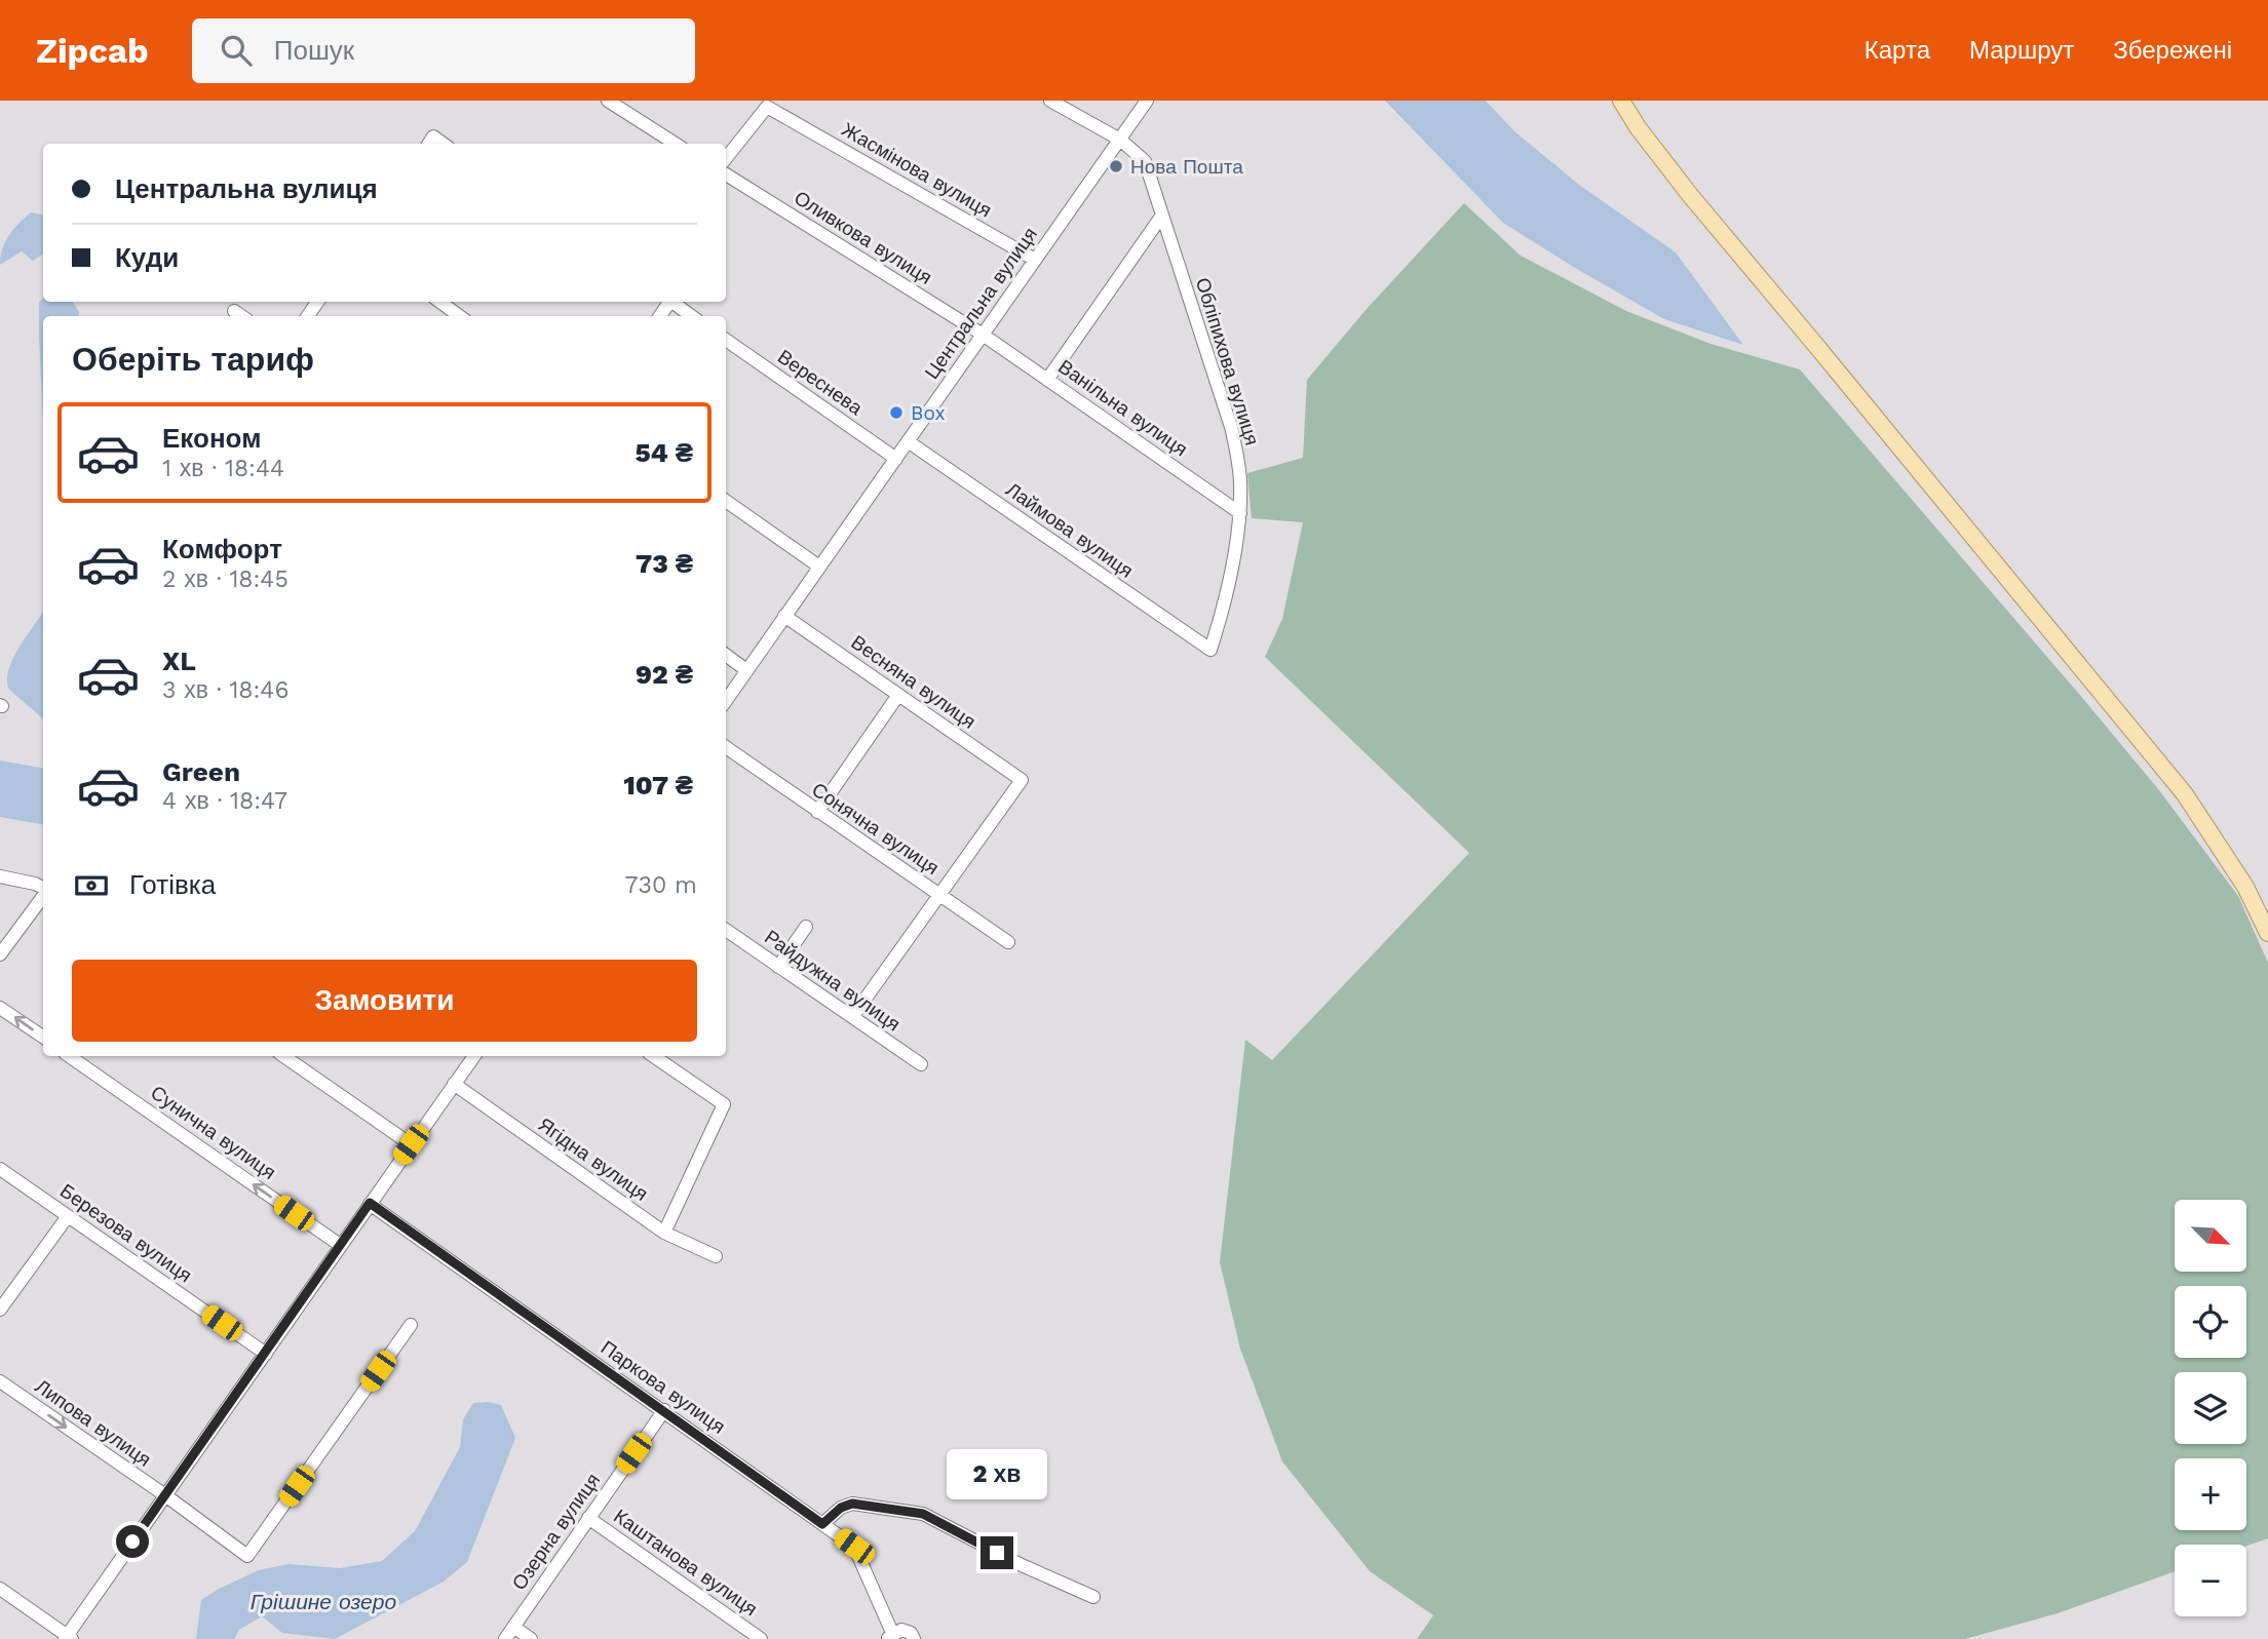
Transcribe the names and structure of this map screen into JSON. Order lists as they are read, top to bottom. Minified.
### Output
{"streets":{"street":["Жасмінова вулиця","Оливкова вулиця","Центральна вулиця","Обліпихова вулиця","Вереснева","Ванільна вулиця","Лаймова вулиця","Весняна вулиця","Сонячна вулиця","Райдужна вулиця","Сунична вулиця","Ягідна вулиця","Березова вулиця","Паркова вулиця","Липова вулиця","Озерна вулиця","Каштанова вулиця"]},"crossings":[["Жасмінова вулиця","Центральна вулиця"],["Оливкова вулиця","Центральна вулиця"],["Оливкова вулиця","Ванільна вулиця"],["Центральна вулиця","Обліпихова вулиця"],["Центральна вулиця","Вереснева"],["Центральна вулиця","Ванільна вулиця"],["Центральна вулиця","Лаймова вулиця"],["Центральна вулиця","Весняна вулиця"],["Обліпихова вулиця","Ванільна вулиця"],["Обліпихова вулиця","Лаймова вулиця"],["Весняна вулиця","Сонячна вулиця"],["Паркова вулиця","Озерна вулиця"],["Озерна вулиця","Каштанова вулиця"]],"one_way":["Сунична вулиця"],"water":["Грішине озеро"],"places":["Нова Пошта","Box"],"north":"bottom right","page":{"header":"Zipcab","search":"Пошук","nav":["Карта","Маршрут","Збережені"],"banner":["Центральна вулиця","Куди"],"heading":"Оберіть тариф","list":[{"name":"Економ","note":"1 хв · 18:44","value":"54 ₴"},{"name":"Комфорт","note":"2 хв · 18:45","value":"73 ₴"},{"name":"XL","note":"3 хв · 18:46","value":"92 ₴"},{"name":"Green","note":"4 хв · 18:47","value":"107 ₴"}],"pay":["Готівка","730 m"],"buttons":"Замовити","map_buttons":["+","−"],"bubble":"2 хв"}}
